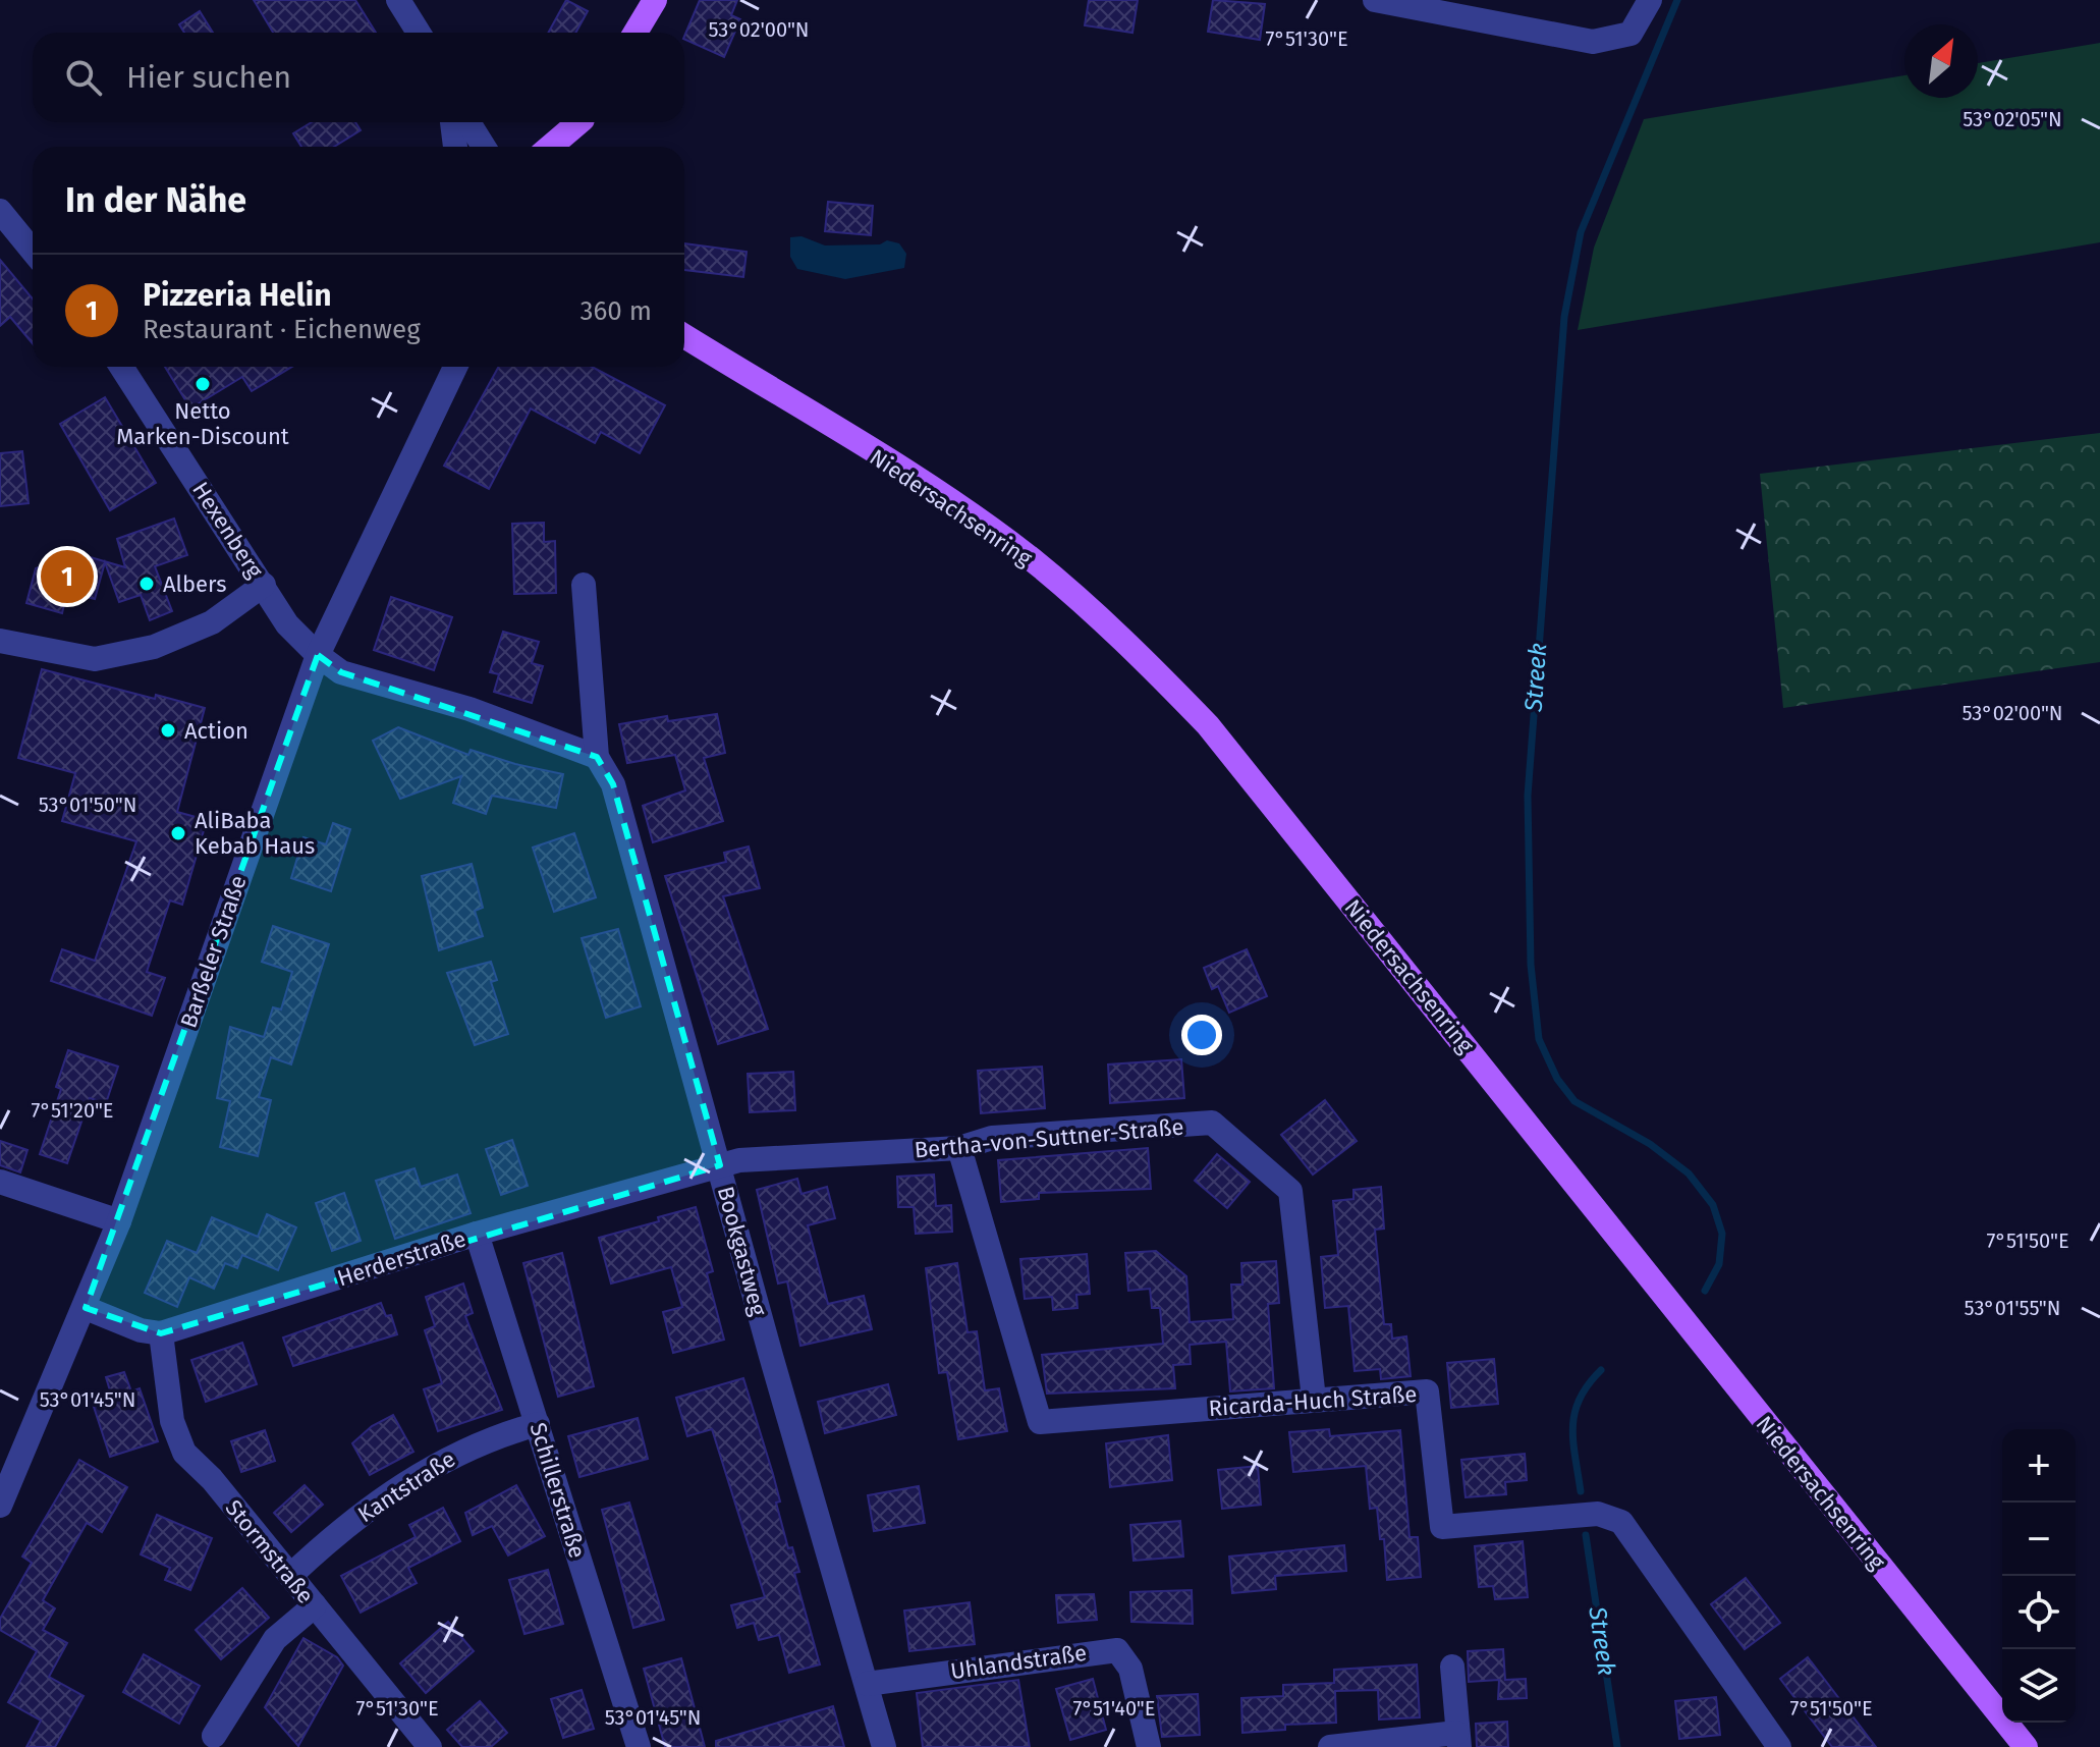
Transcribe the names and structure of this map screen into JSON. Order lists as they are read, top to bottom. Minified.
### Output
{"streets":{"main road":["Niedersachsenring"],"street":["Hexenberg","Barßeler Straße","Bertha-von-Suttner-Straße","Bookgastweg","Herderstraße","Ricarda-Huch Straße","Kantstraße","Schillerstraße","Stormstraße","Uhlandstraße"]},"crossings":[["Hexenberg","Barßeler Straße"],["Bertha-von-Suttner-Straße","Bookgastweg"],["Bertha-von-Suttner-Straße","Herderstraße"],["Bertha-von-Suttner-Straße","Ricarda-Huch Straße"],["Bookgastweg","Herderstraße"],["Bookgastweg","Uhlandstraße"],["Herderstraße","Schillerstraße"],["Herderstraße","Stormstraße"],["Kantstraße","Schillerstraße"],["Kantstraße","Stormstraße"]],"water":["Streek"],"places":["Netto Marken-Discount","Albers","Action","AliBaba Kebab Haus"],"north":"top right","page":{"search":"Hier suchen","heading":"In der Nähe","list":[{"mark":"1","name":"Pizzeria Helin","note":"Restaurant · Eichenweg","value":"360 m"}],"pins":"1","map_buttons":["+","−"]},"coordinates":["53°02'00\"N","7°51'30\"E","53°02'05\"N","53°01'50\"N","7°51'20\"E","7°51'50\"E","53°01'55\"N","53°01'45\"N","7°51'40\"E"]}
